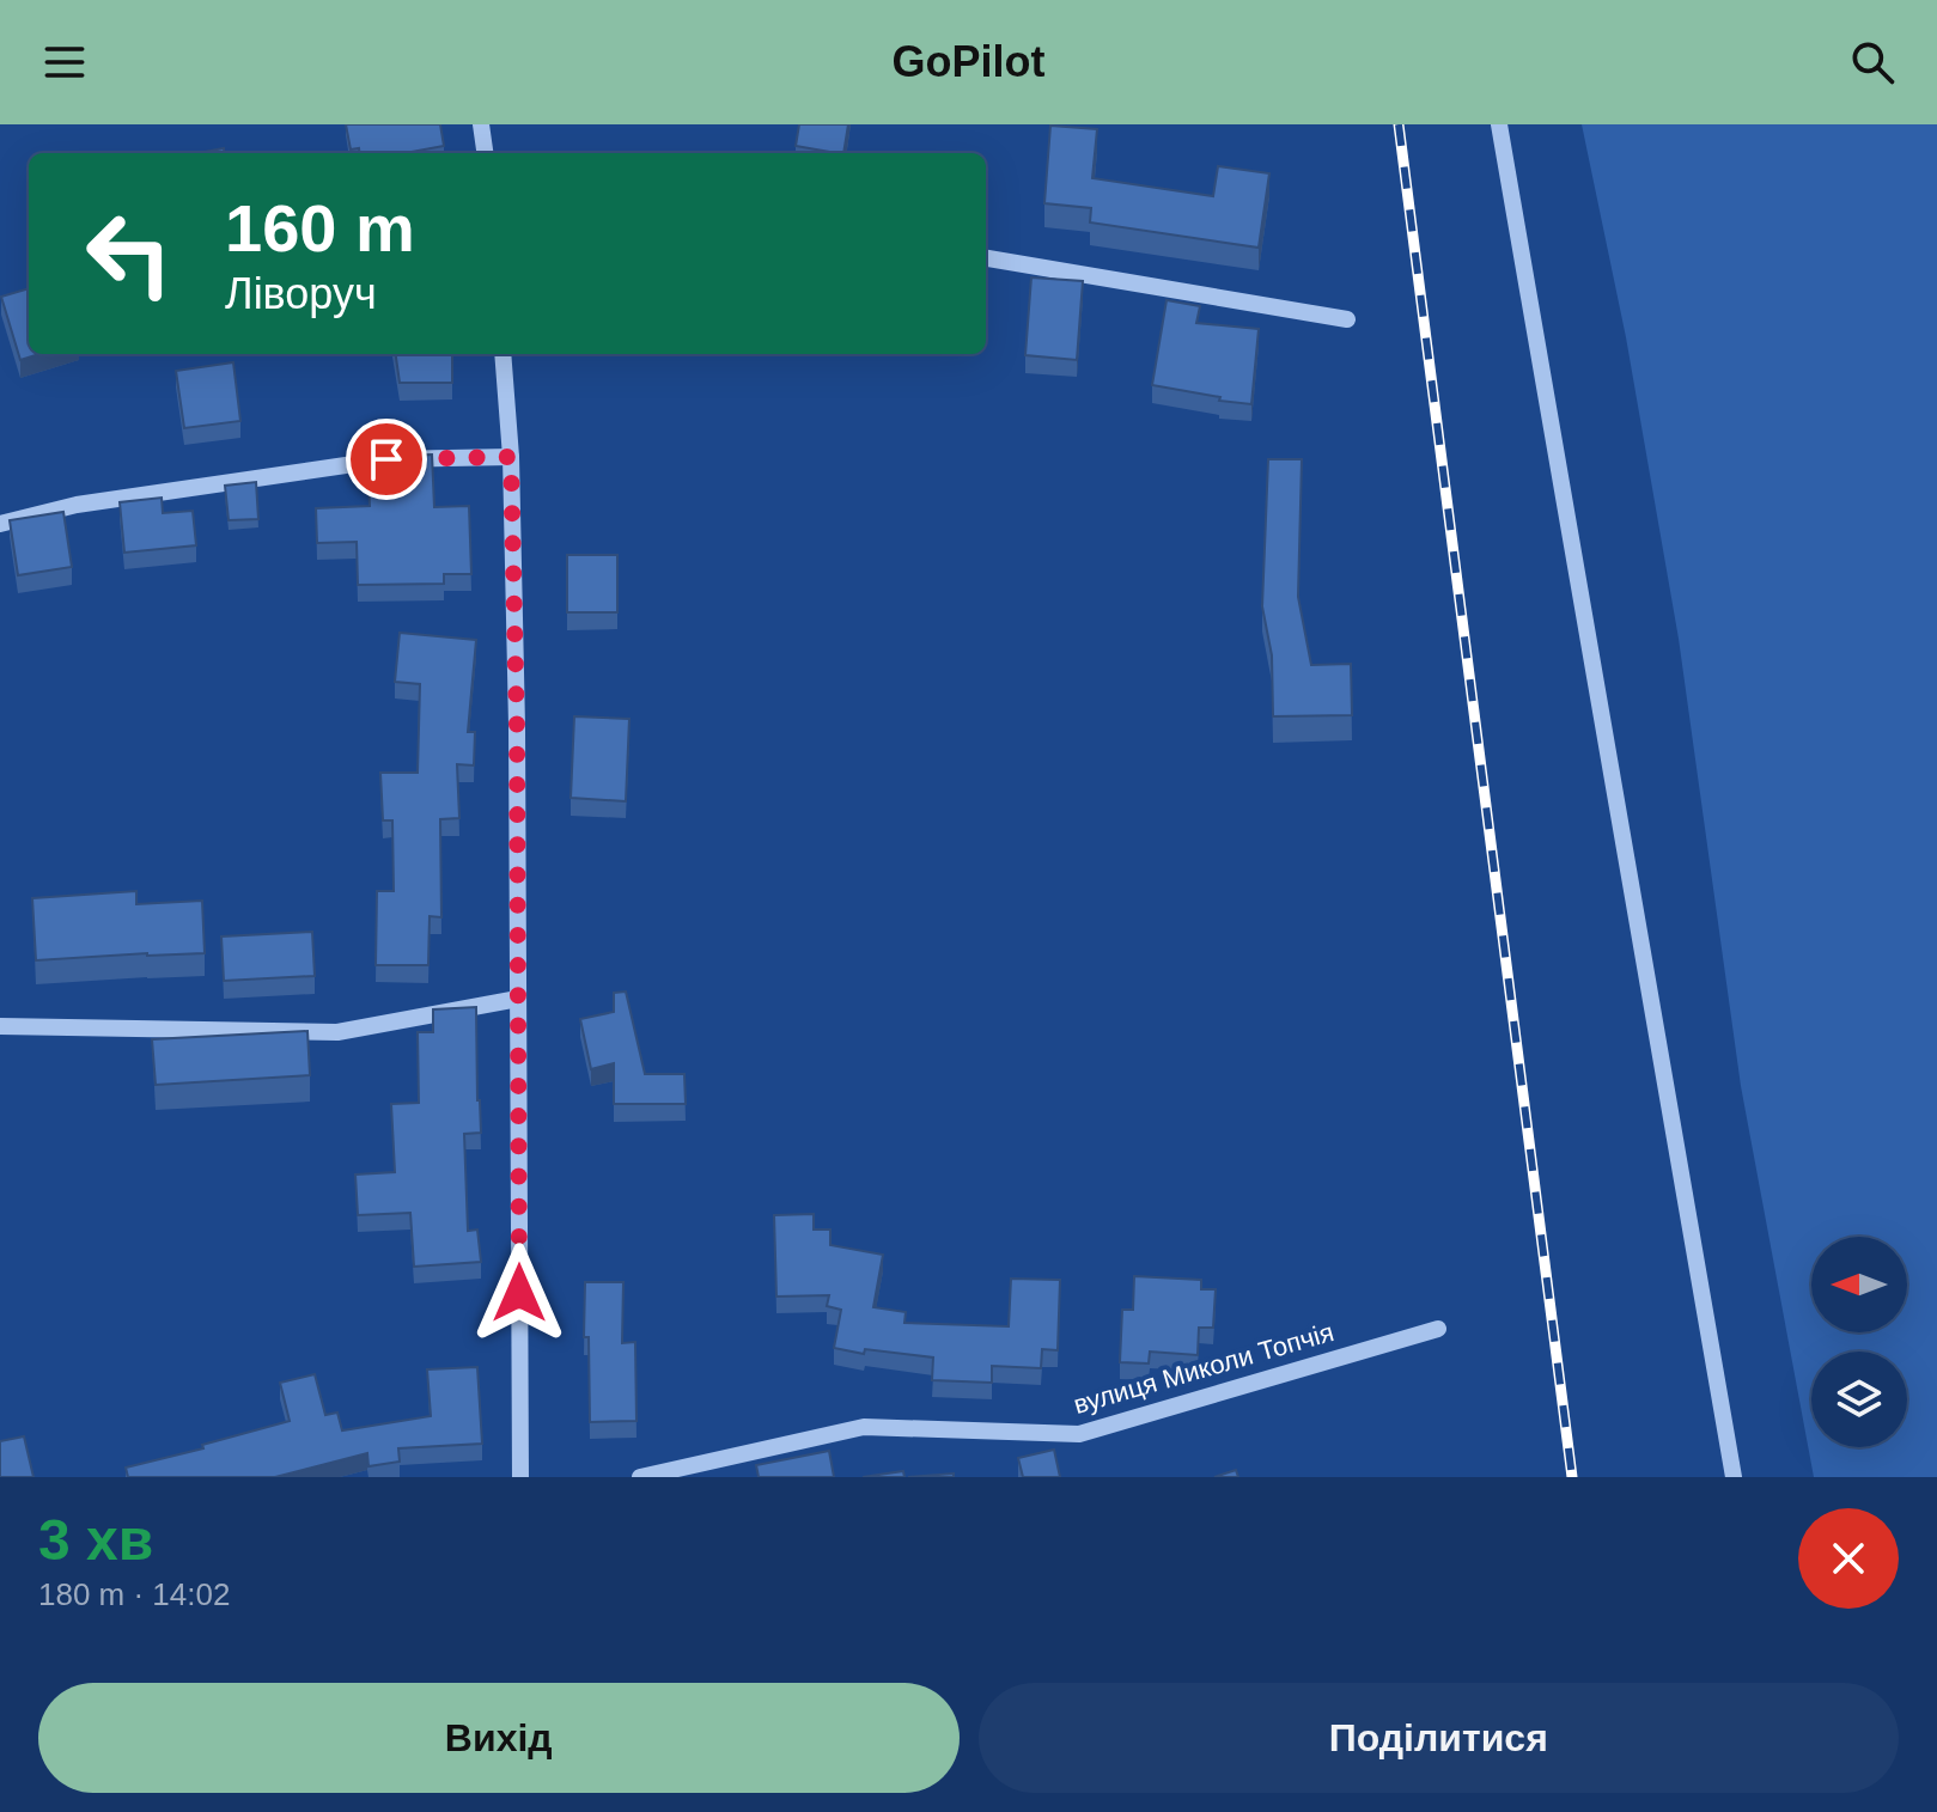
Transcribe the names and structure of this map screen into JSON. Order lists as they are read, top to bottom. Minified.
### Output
{"streets":{"street":["вулиця Миколи Топчія"]},"north":"left","page":{"header":"GoPilot","turn":["160 m","Ліворуч"],"heading":["3 хв","180 m · 14:02"],"buttons":["Вихід","Поділитися"]}}
